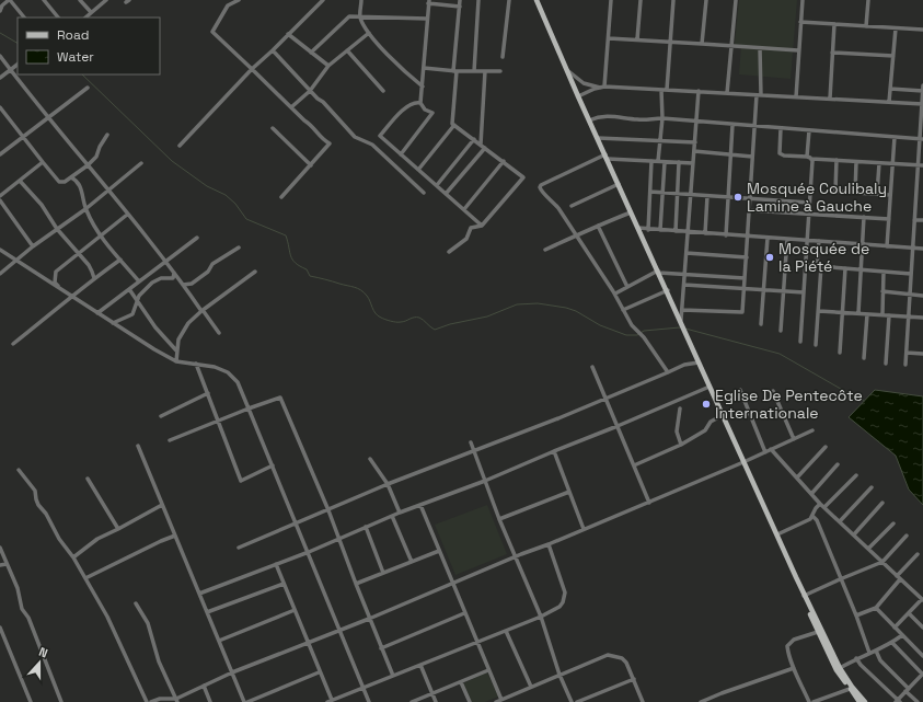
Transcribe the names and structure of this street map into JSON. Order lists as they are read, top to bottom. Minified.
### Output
{"places":["Mosquée Coulibaly Lamine à Gauche","Mosquée de la Piété","Eglise De Pentecôte Internationale"],"legend":["Road","Water"],"north":"top"}
